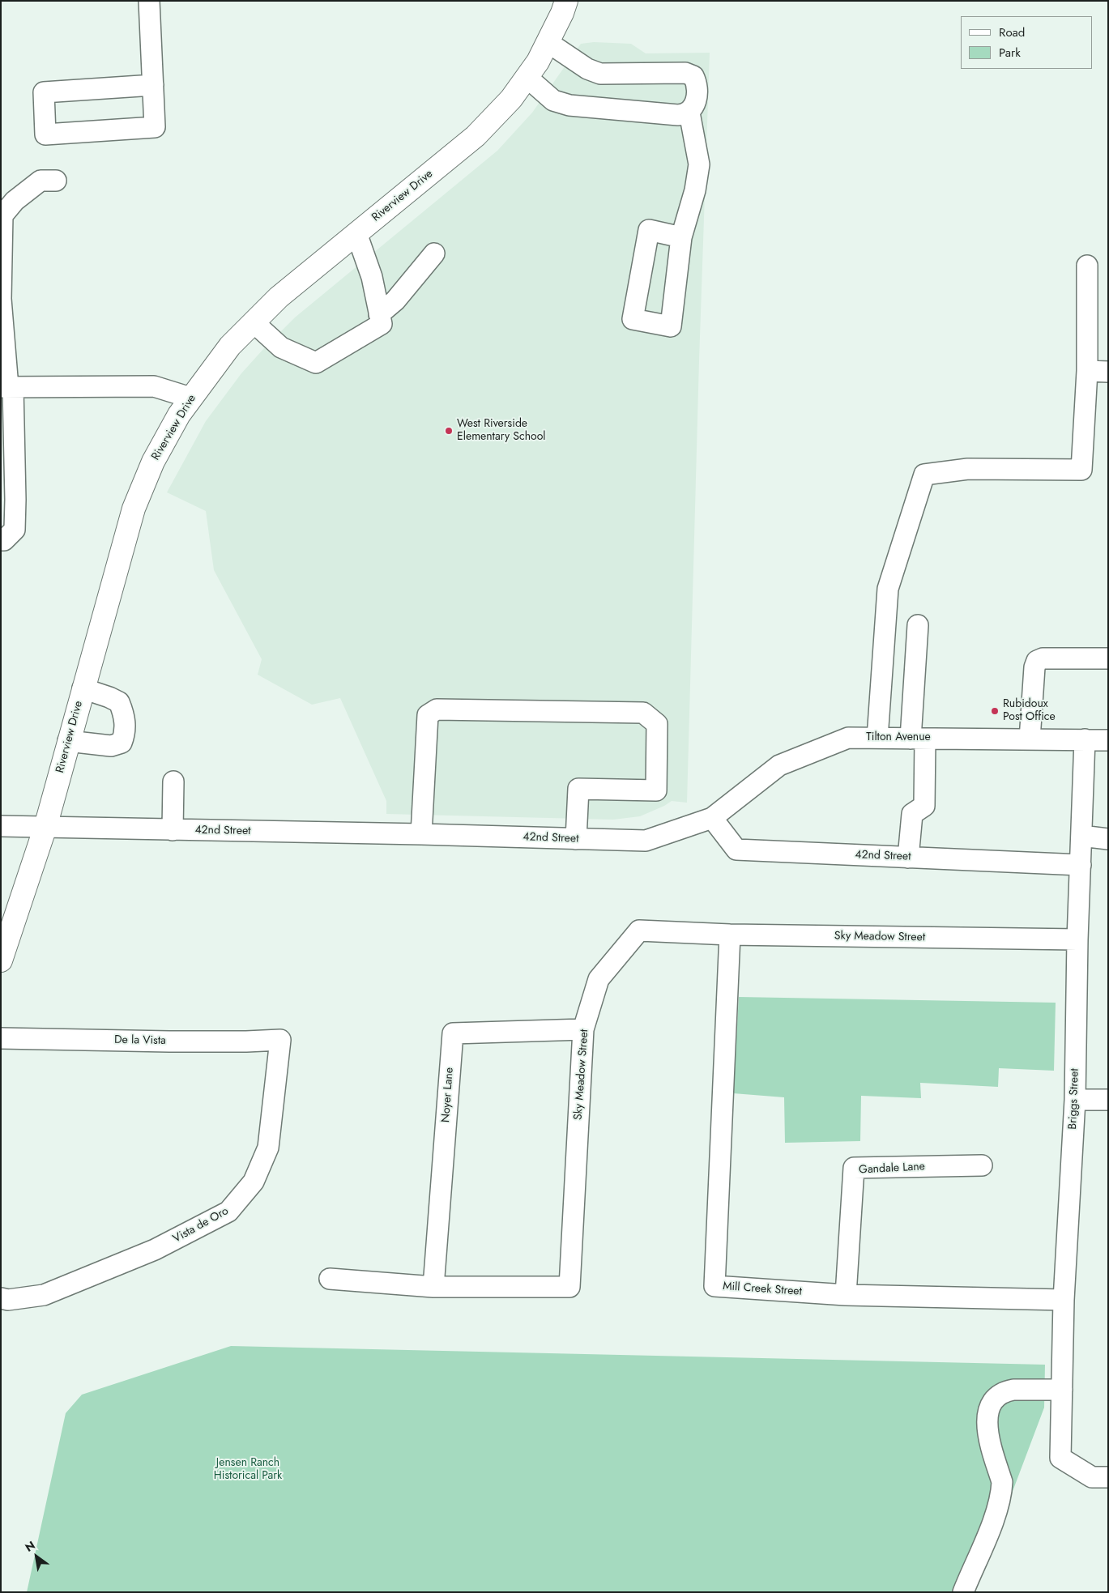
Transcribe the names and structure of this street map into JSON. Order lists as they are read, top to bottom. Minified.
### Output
{"streets":{"main road":["Riverview Drive"],"street":["Tilton Avenue","42nd Street","Sky Meadow Street","De la Vista","Noyer Lane","Briggs Street","Gandale Lane","Vista de Oro","Mill Creek Street"]},"crossings":[["Riverview Drive","42nd Street"],["Tilton Avenue","42nd Street"],["Tilton Avenue","Briggs Street"],["42nd Street","Briggs Street"],["Sky Meadow Street","Noyer Lane"],["Sky Meadow Street","Briggs Street"],["Sky Meadow Street","Mill Creek Street"],["De la Vista","Vista de Oro"],["Briggs Street","Mill Creek Street"],["Gandale Lane","Mill Creek Street"]],"parks":["Jensen Ranch Historical Park"],"places":["West Riverside Elementary School","Rubidoux Post Office"],"legend":["Road","Park"],"north":"top left"}
